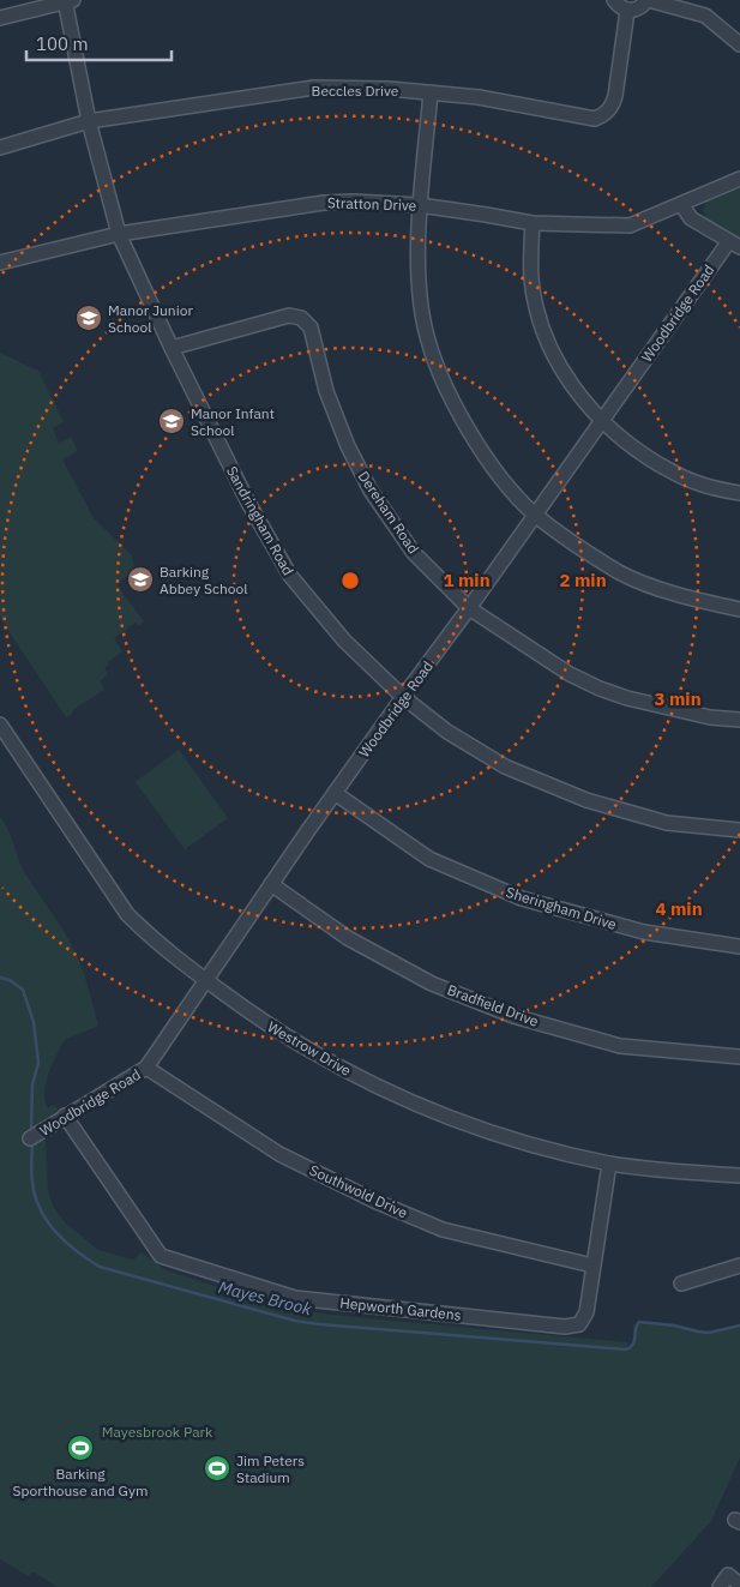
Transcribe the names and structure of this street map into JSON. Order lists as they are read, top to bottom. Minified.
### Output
{"streets":{"street":["Beccles Drive","Stratton Drive","Woodbridge Road","Dereham Road","Sandringham Road","Sheringham Drive","Bradfield Drive","Westrow Drive","Southwold Drive","Hepworth Gardens"]},"crossings":[["Beccles Drive","Sandringham Road"],["Stratton Drive","Sandringham Road"],["Woodbridge Road","Dereham Road"],["Woodbridge Road","Sandringham Road"],["Woodbridge Road","Sheringham Drive"],["Woodbridge Road","Bradfield Drive"],["Woodbridge Road","Westrow Drive"],["Woodbridge Road","Southwold Drive"],["Woodbridge Road","Hepworth Gardens"],["Dereham Road","Sandringham Road"],["Westrow Drive","Hepworth Gardens"],["Southwold Drive","Hepworth Gardens"]],"water":["Mayes Brook"],"parks":["Mayesbrook Park"],"places":{"school or university":["Manor Junior School","Manor Infant School","Barking Abbey School"],"sports":["Barking Sporthouse and Gym","Jim Peters Stadium"]},"scale_bar":"100 m","rings":["1 min","2 min","3 min","4 min"]}
